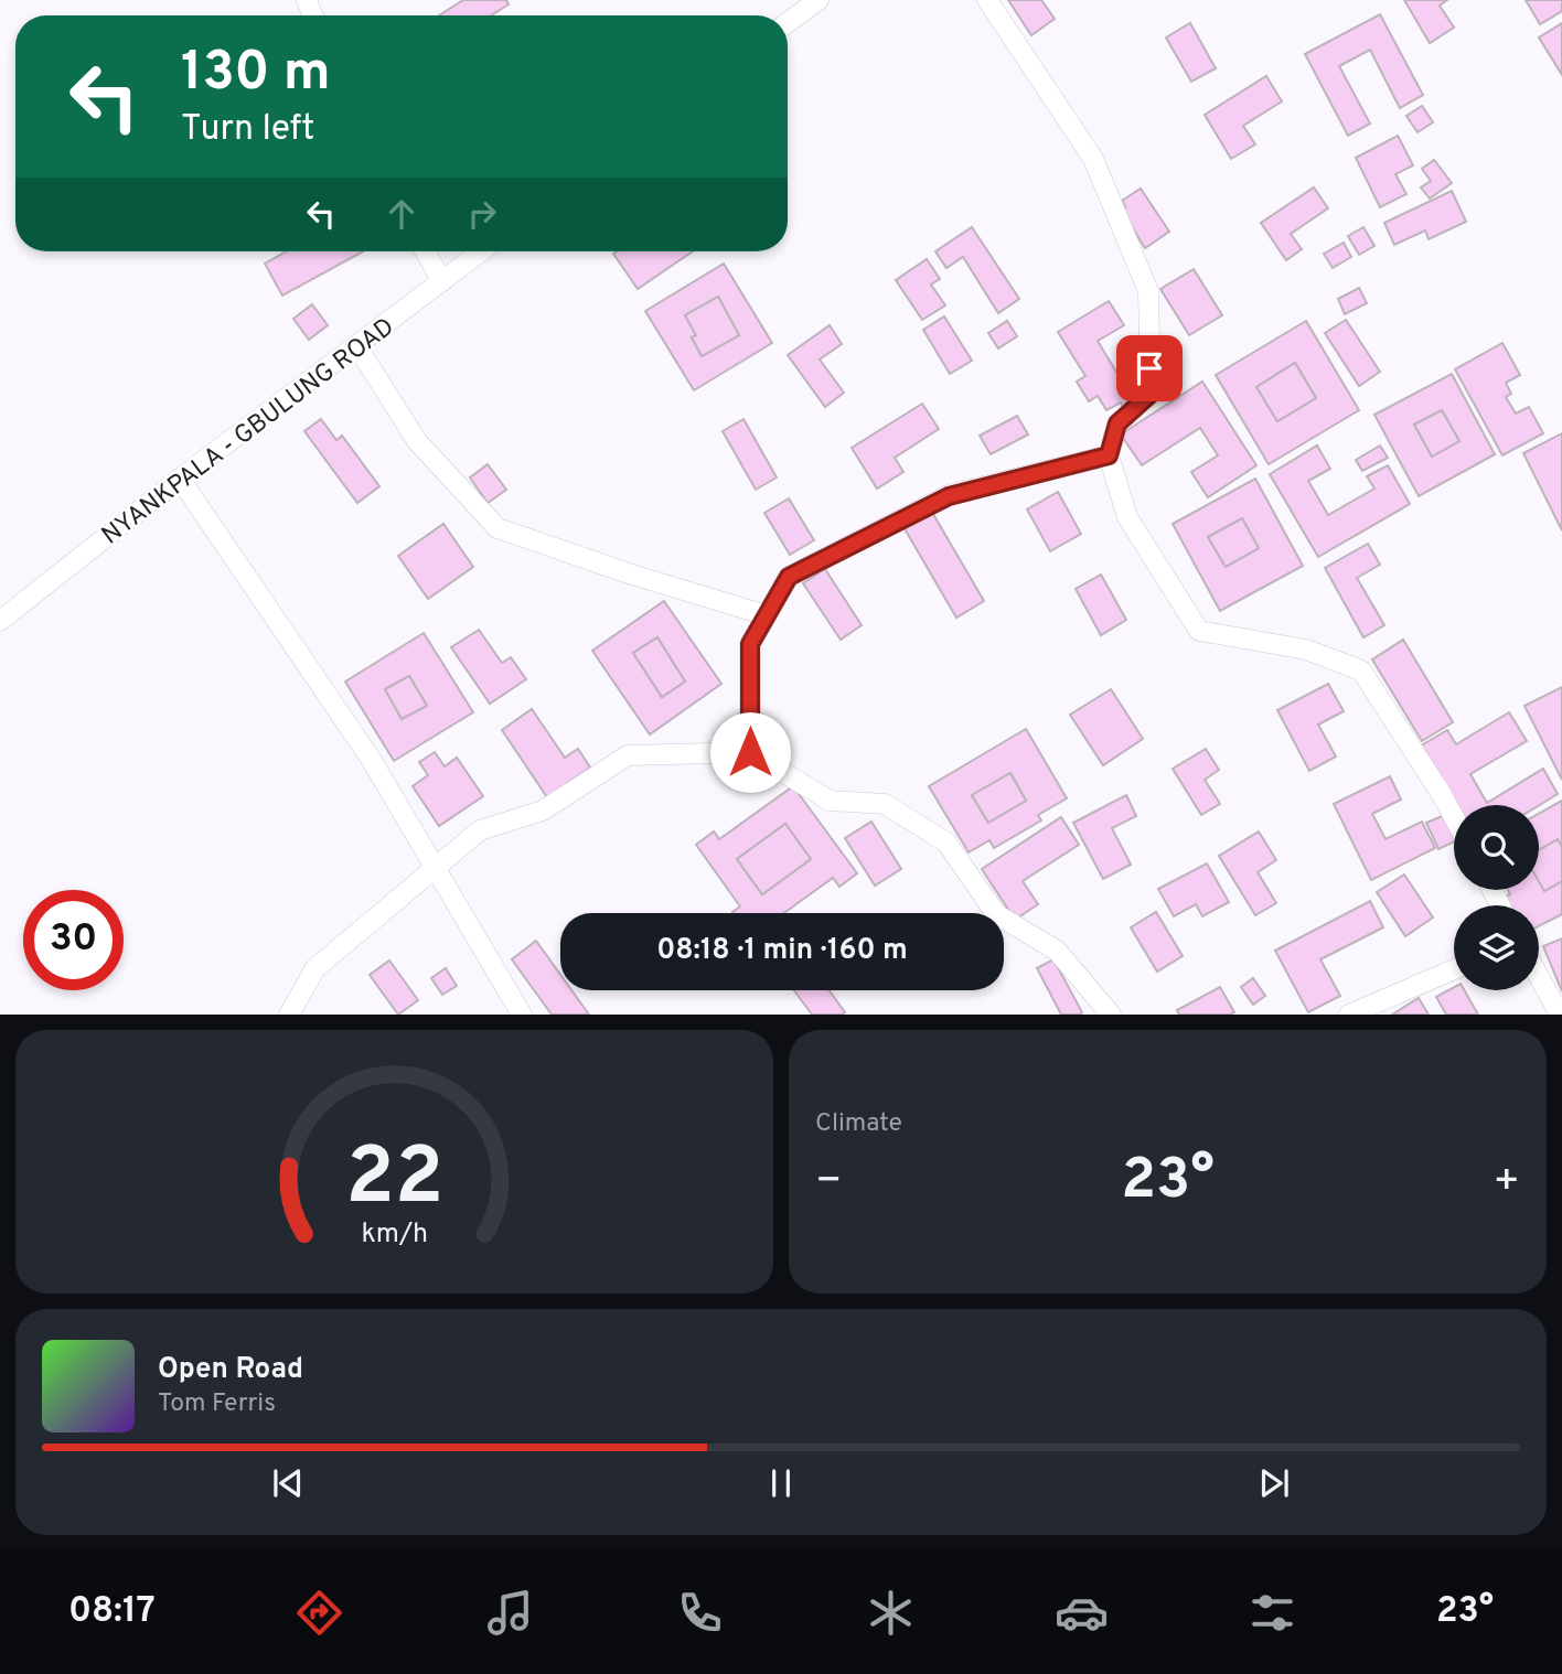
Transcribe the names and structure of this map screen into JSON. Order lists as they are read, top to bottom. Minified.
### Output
{"streets":{"street":["NYANKPALA - GBULUNG ROAD"]},"page":{"turn":["130 m","Turn left"],"limit":"30","trip":"08:18 · 1 min · 160 m","tile":"Climate","heat":["−","23°","+"],"song":["Open Road","Tom Ferris"],"tabs":["08:17","23°"],"gauge":["22","km/h"]}}
